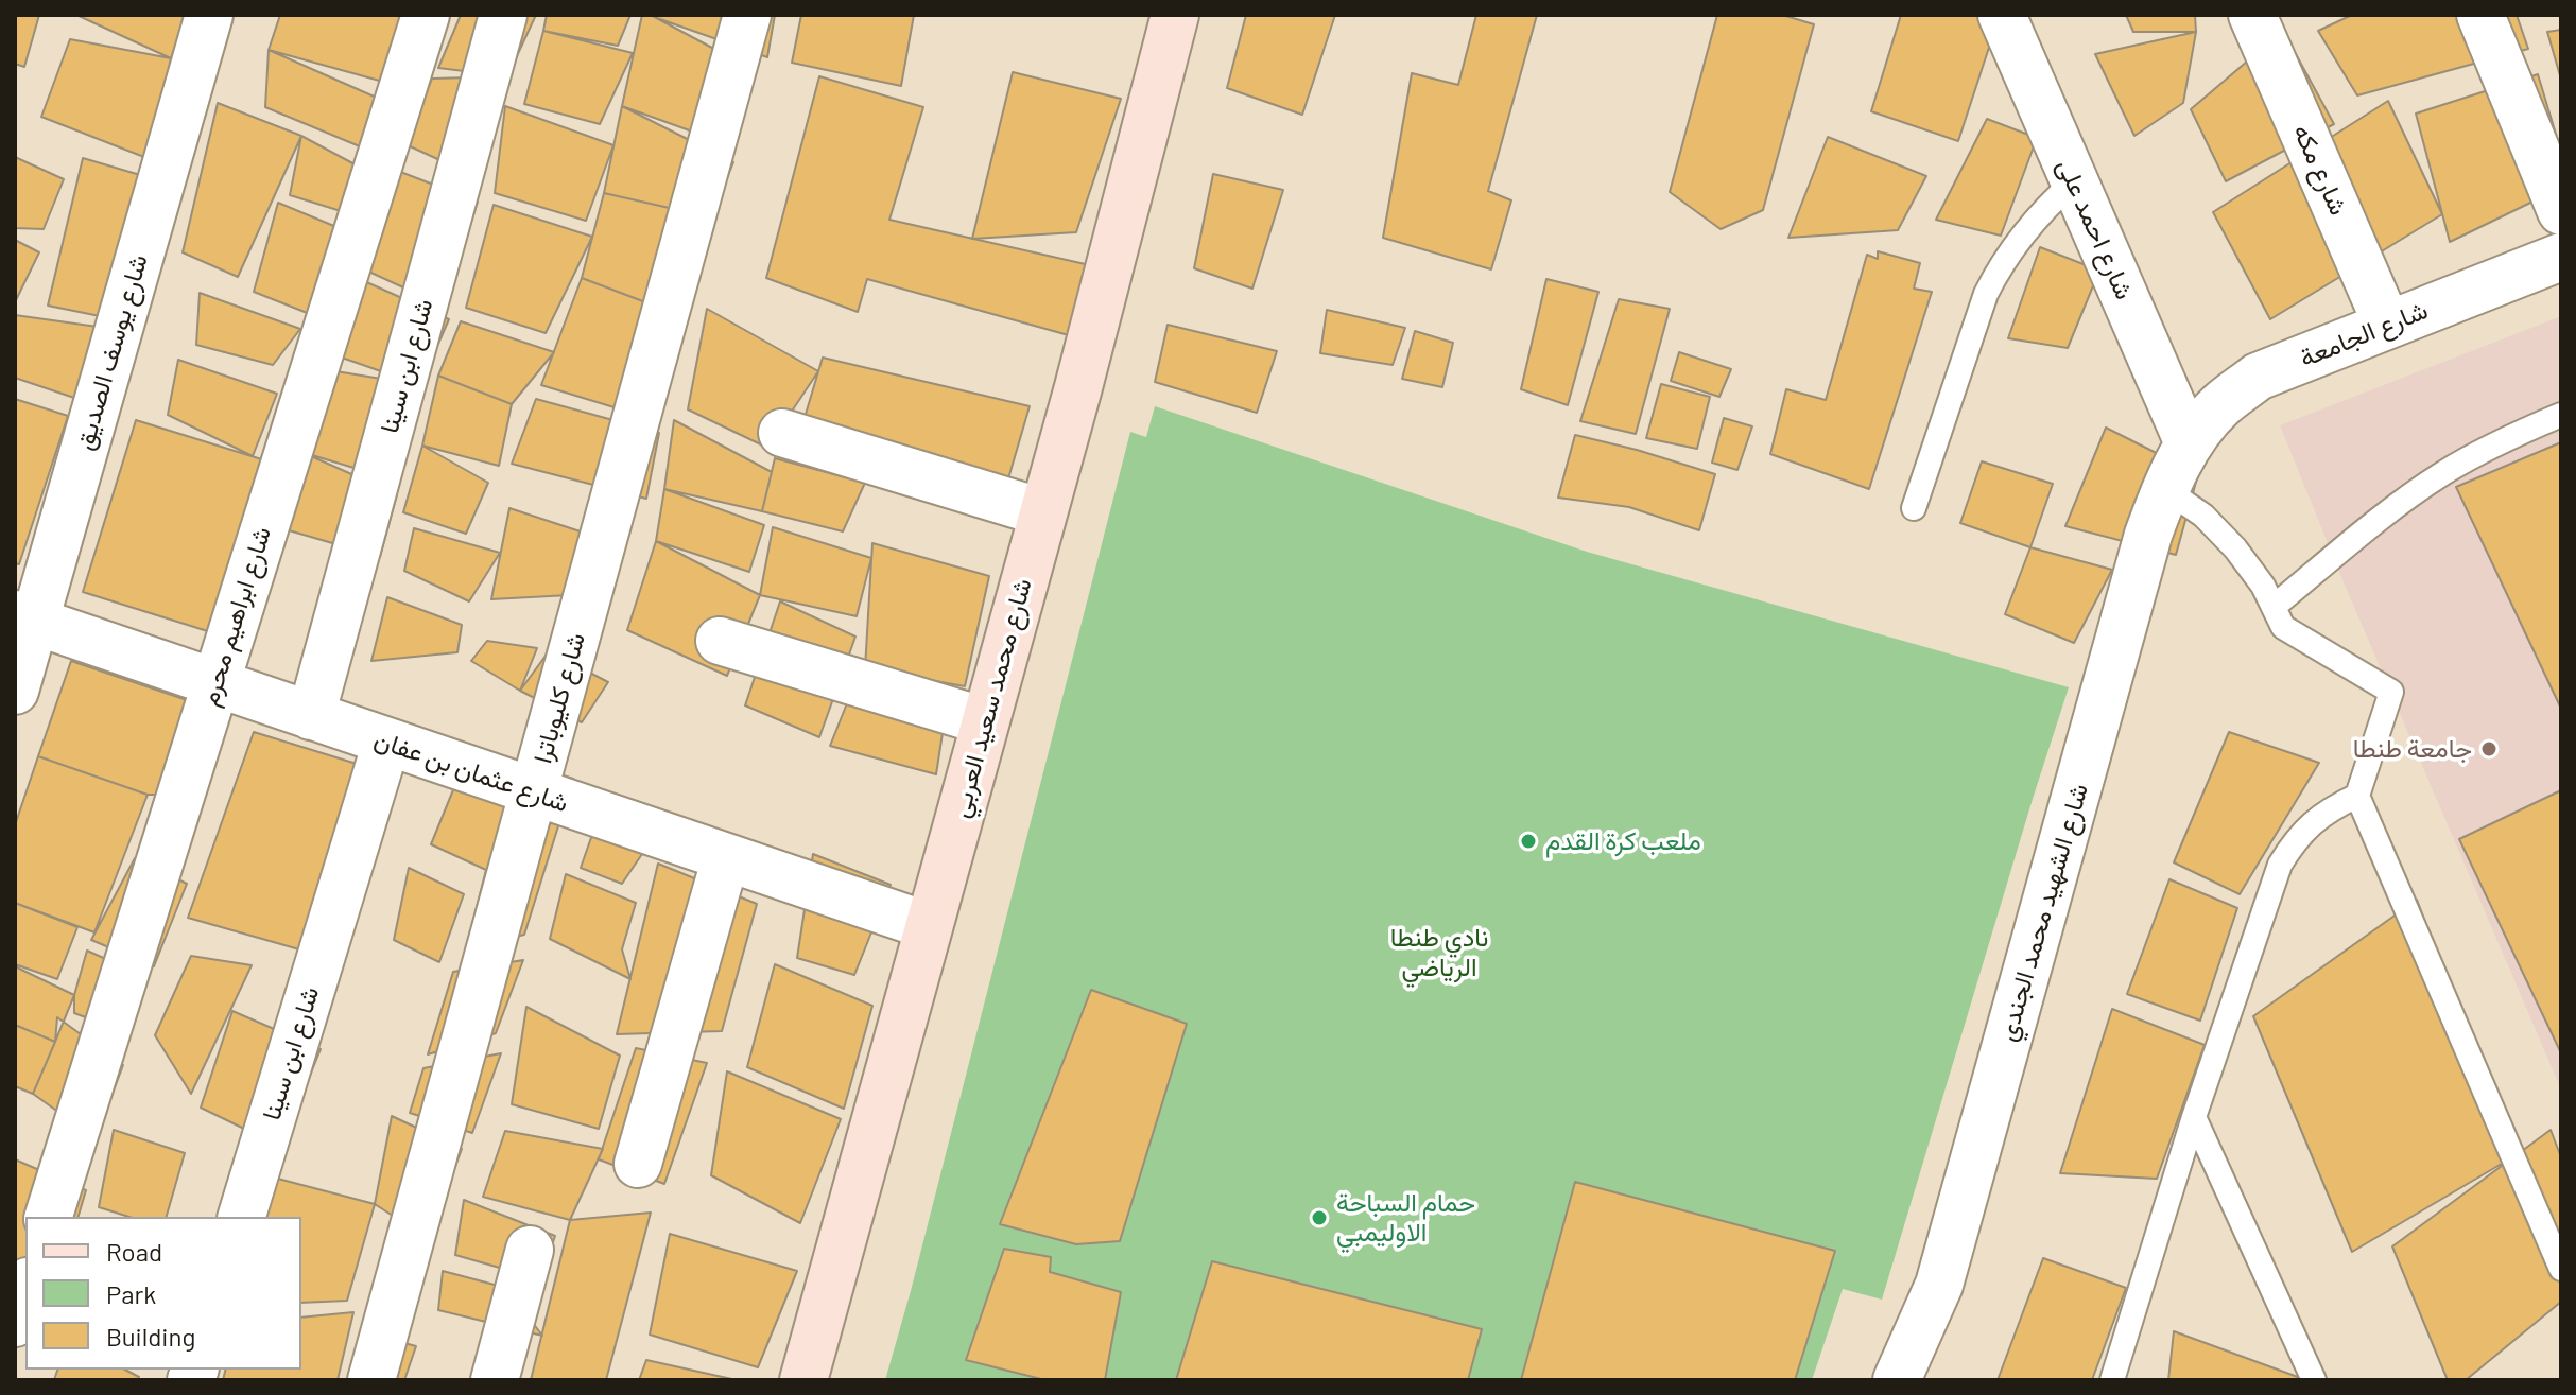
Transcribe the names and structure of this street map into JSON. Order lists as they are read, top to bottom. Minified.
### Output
{"streets":{"street":["شارع مكه","شارع احمد على","شارع الجامعة","شارع يوسف الصديق","شارع ابن سينا","شارع ابراهيم محرم","شارع كليوباترا","شارع محمد سعيد العربي","شارع عثمان بن عفان","شارع الشهيد محمد الجندي"]},"crossings":[["شارع مكه","شارع الجامعة"],["شارع احمد على","شارع الجامعة"],["شارع احمد على","شارع الشهيد محمد الجندي"],["شارع الجامعة","شارع الشهيد محمد الجندي"],["شارع يوسف الصديق","شارع عثمان بن عفان"],["شارع ابن سينا","شارع عثمان بن عفان"],["شارع ابراهيم محرم","شارع عثمان بن عفان"],["شارع كليوباترا","شارع عثمان بن عفان"],["شارع محمد سعيد العربي","شارع عثمان بن عفان"]],"parks":["نادي طنطا الرياضي"],"places":["جامعة طنطا","ملعب كرة القدم","حمام السباحة الاوليمبي"],"legend":["Road","Park","Building"]}
